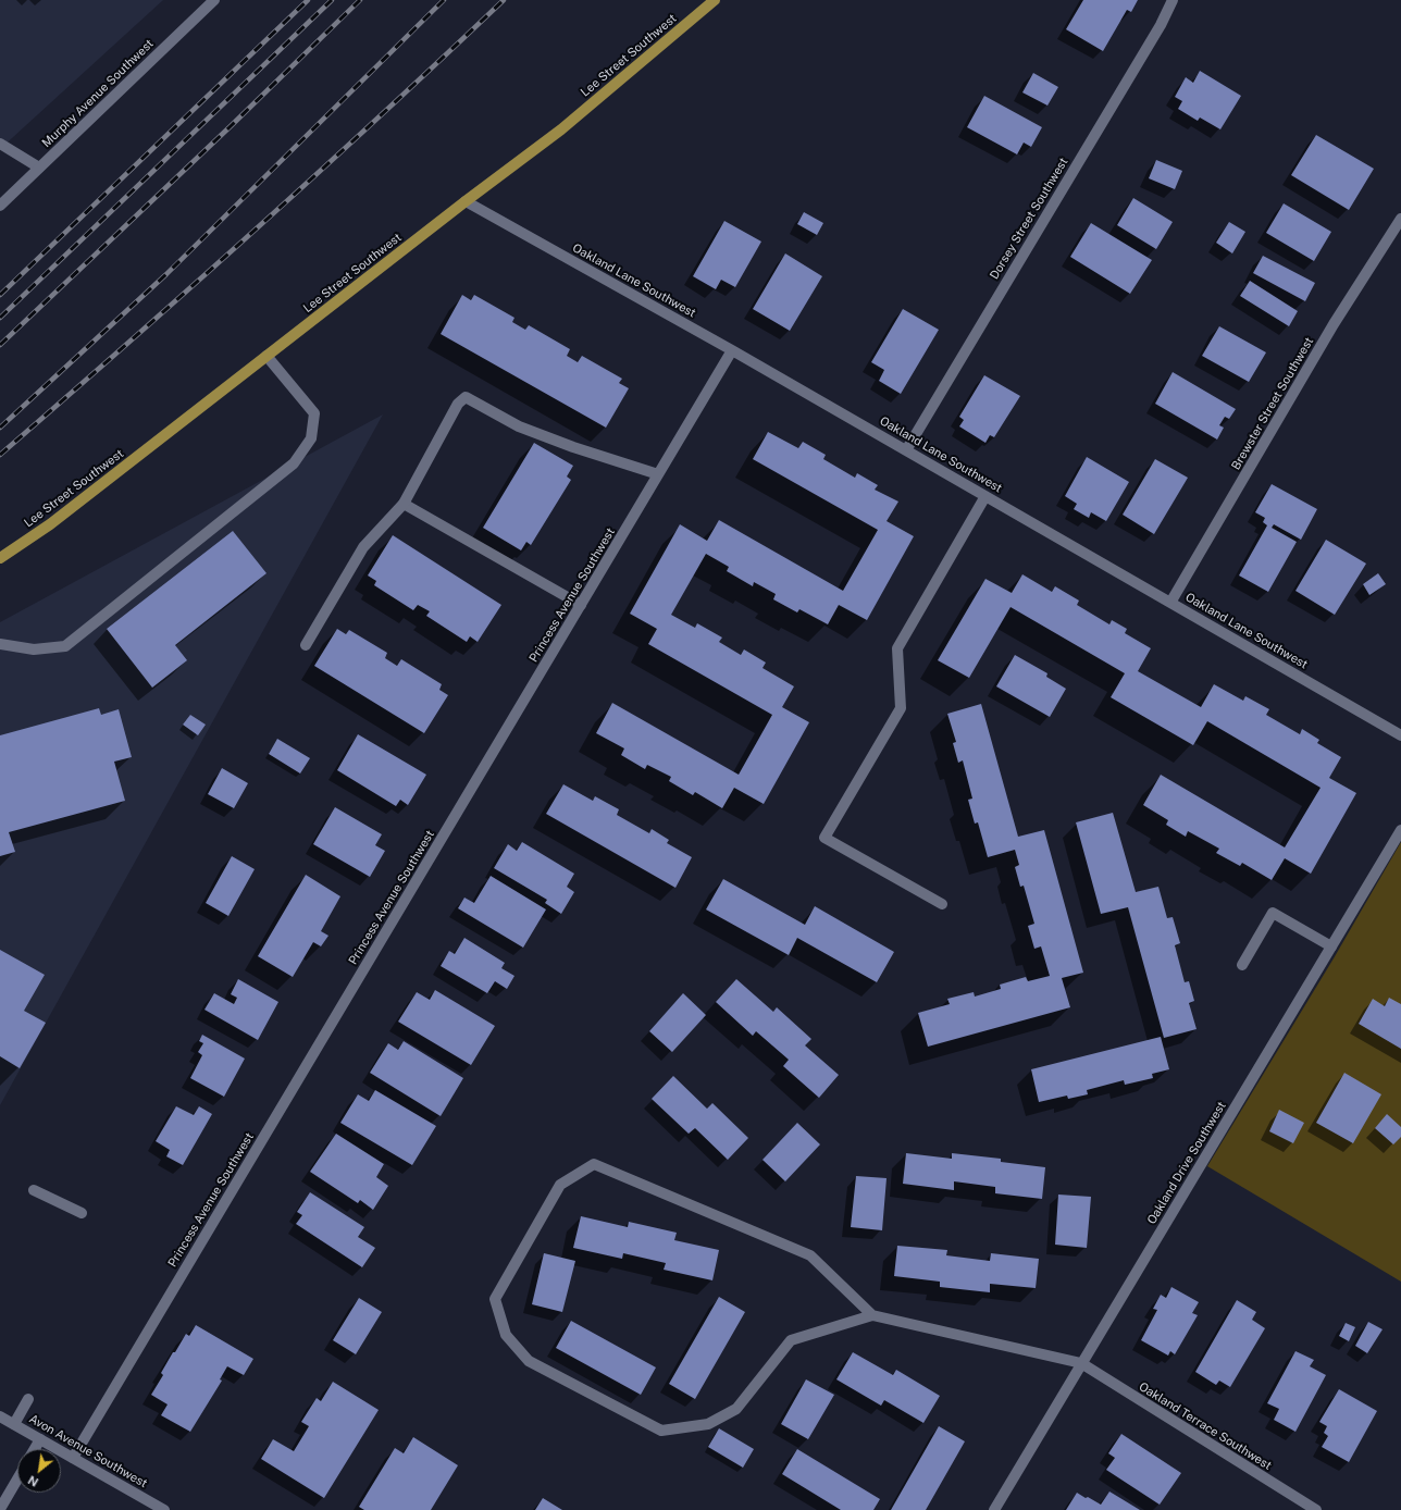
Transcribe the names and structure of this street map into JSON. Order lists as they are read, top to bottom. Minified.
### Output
{"streets":{"main road":["Lee Street Southwest"],"street":["Murphy Avenue Southwest","Dorsey Street Southwest","Oakland Lane Southwest","Brewster Street Southwest","Princess Avenue Southwest","Oakland Drive Southwest","Oakland Terrace Southwest","Avon Avenue Southwest"]},"crossings":[["Lee Street Southwest","Oakland Lane Southwest"],["Dorsey Street Southwest","Oakland Lane Southwest"],["Oakland Lane Southwest","Brewster Street Southwest"],["Oakland Lane Southwest","Princess Avenue Southwest"],["Princess Avenue Southwest","Avon Avenue Southwest"],["Oakland Drive Southwest","Oakland Terrace Southwest"]],"north":"bottom left"}
